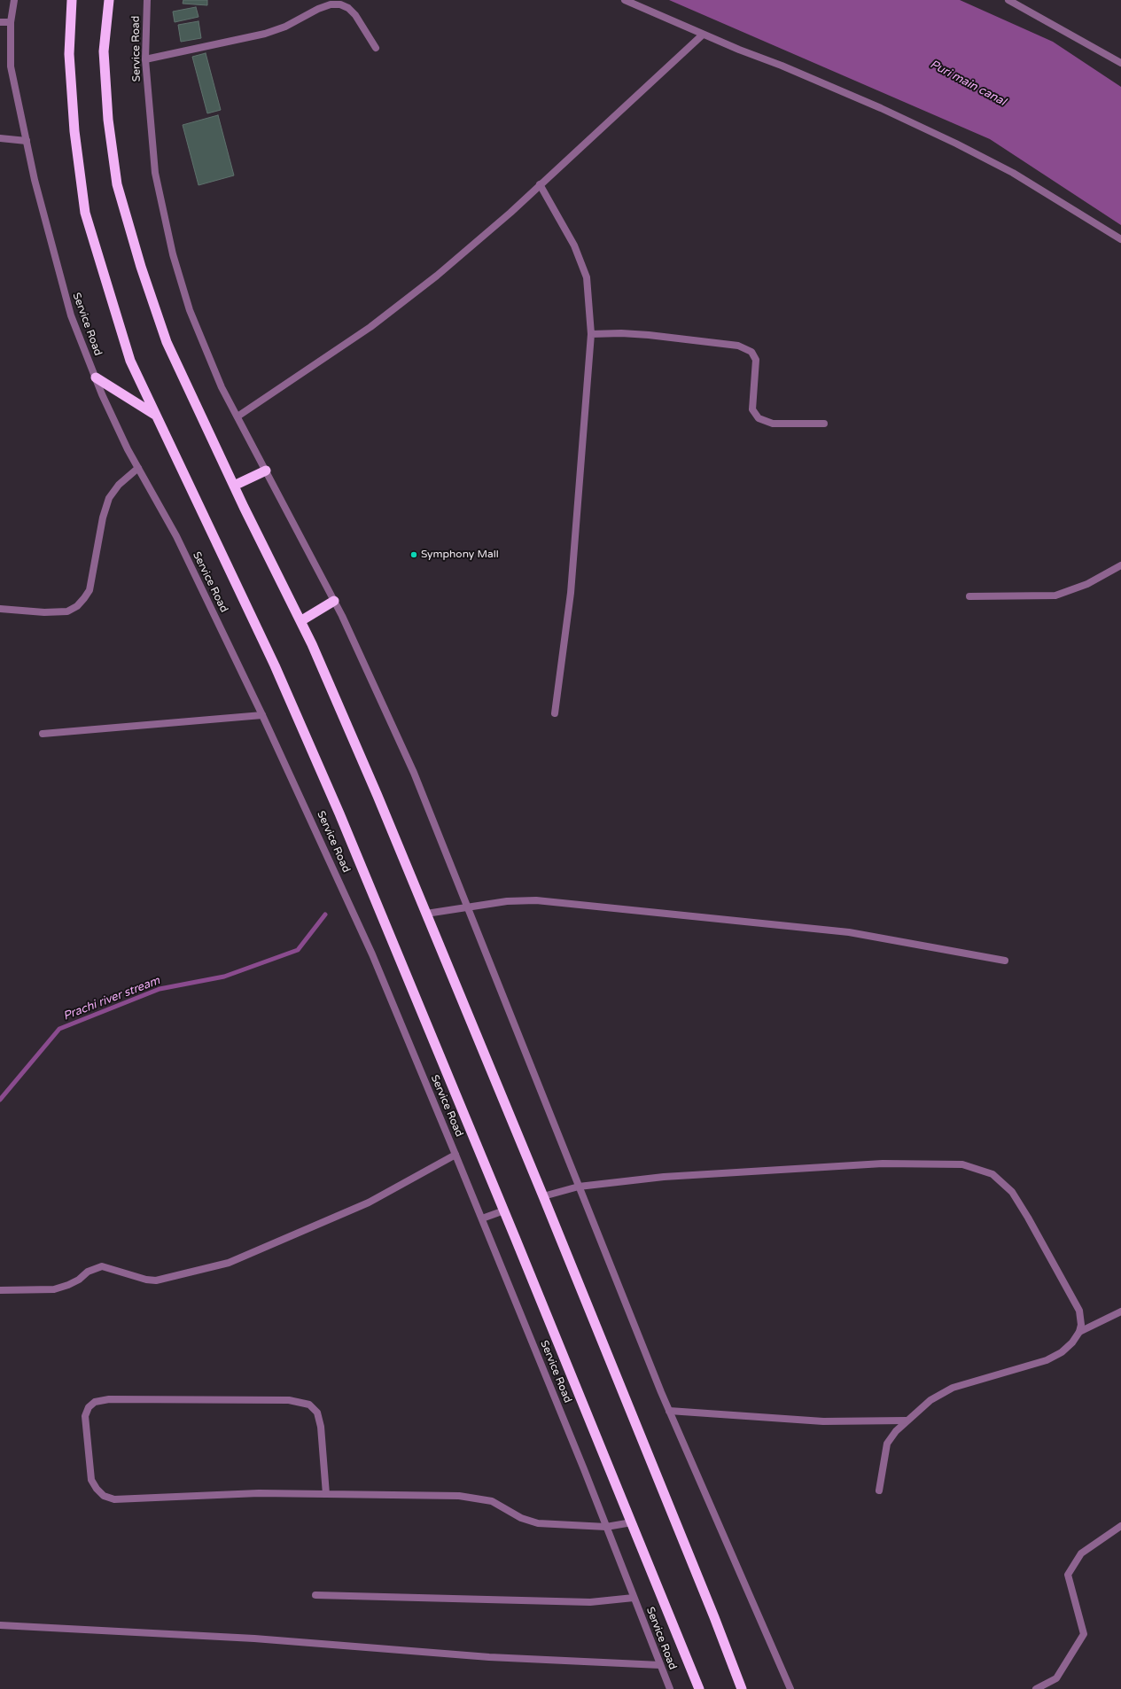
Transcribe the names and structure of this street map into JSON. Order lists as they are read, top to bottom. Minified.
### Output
{"streets":{"street":["Service Road"]},"water":["Puri main canal","Prachi river stream"],"places":["Symphony Mall"]}
